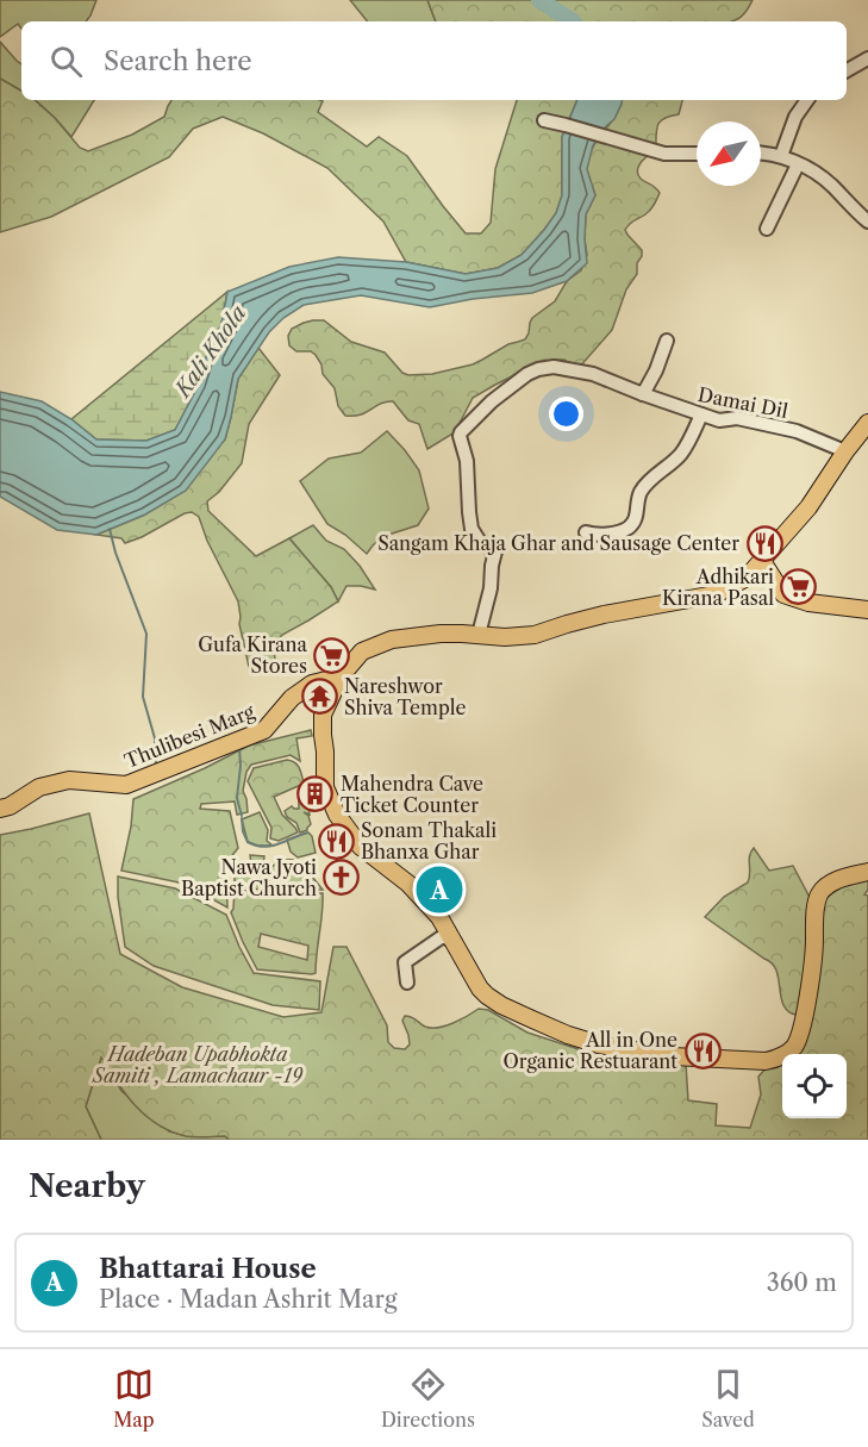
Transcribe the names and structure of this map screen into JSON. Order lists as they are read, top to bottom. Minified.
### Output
{"streets":{"main road":["Thulibesi Marg"],"street":["Damai Dil"]},"water":["Kali Khola"],"parks":["Hadeban Upabhokta Samiti , Lamachaur -19"],"places":{"restaurant":["Sangam Khaja Ghar and Sausage Center","Sonam Thakali Bhanxa Ghar","All in One Organic Restuarant"],"supermarket":["Adhikari Kirana Pasal","Gufa Kirana Stores"],"temple":["Nareshwor Shiva Temple"],"building":["Mahendra Cave Ticket Counter"],"church":["Nawa Jyoti Baptist Church"]},"north":"bottom left","page":{"search":"Search here","pins":"A","heading":"Nearby","list":[{"mark":"A","name":"Bhattarai House","note":"Place · Madan Ashrit Marg","value":"360 m"}],"nav":["Map","Directions","Saved"]}}
